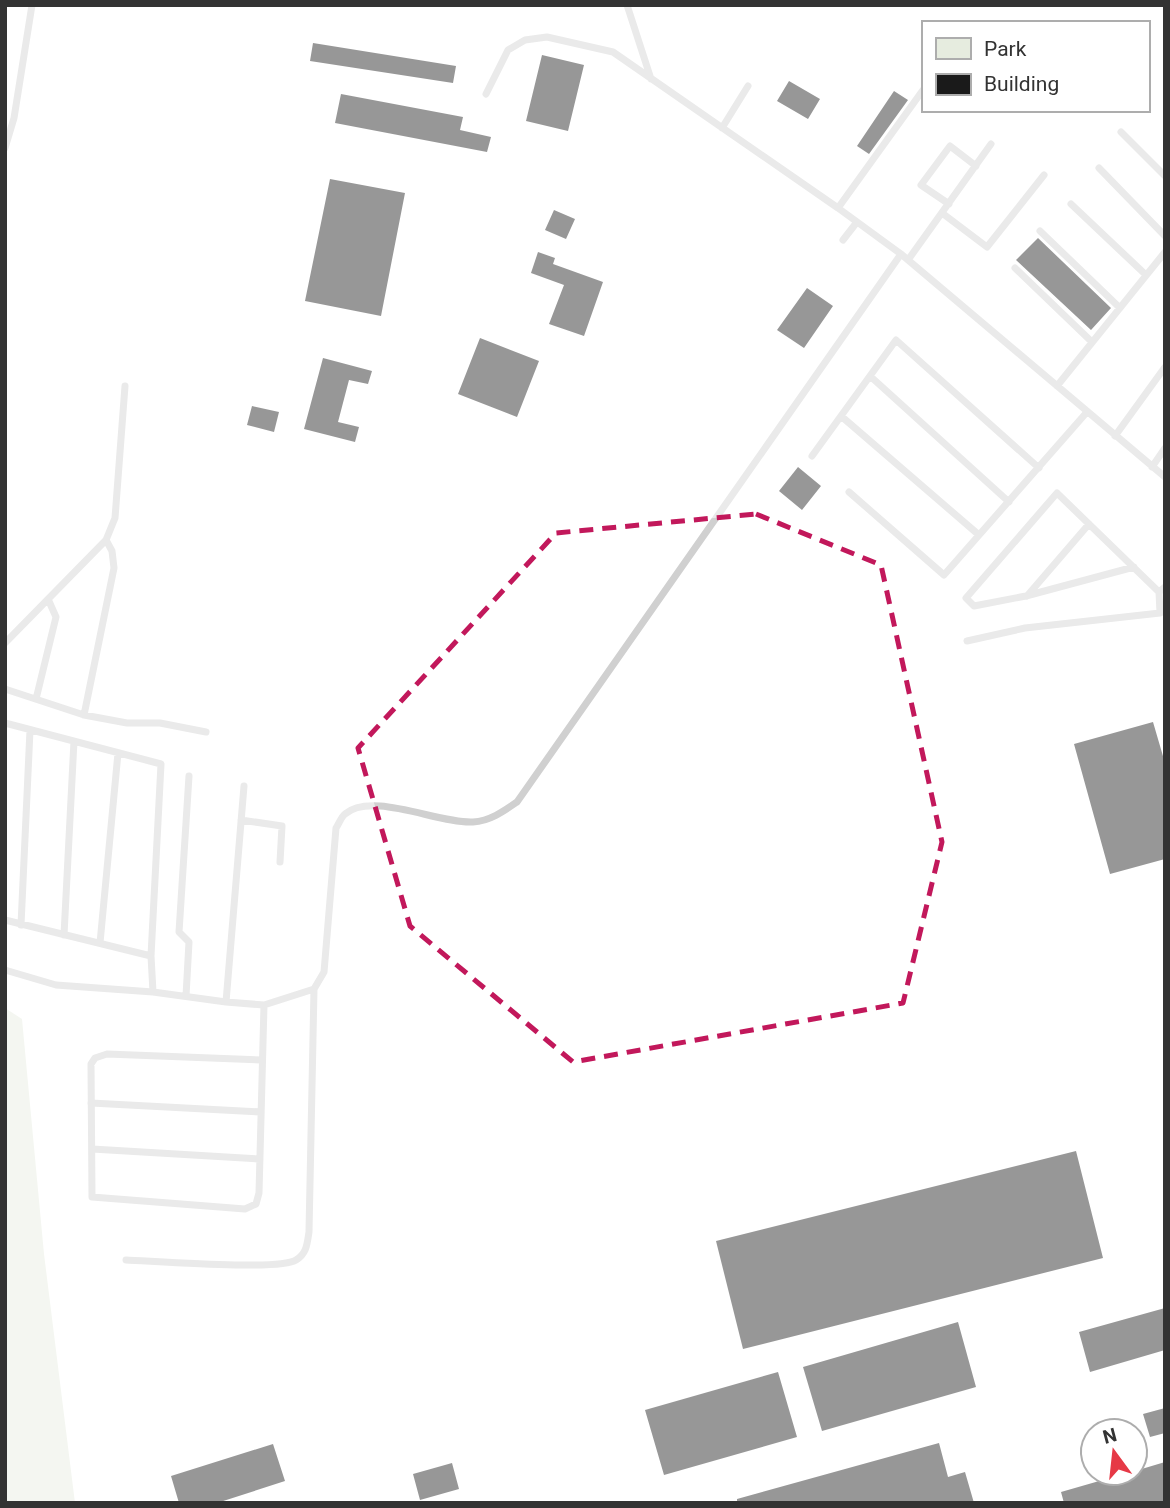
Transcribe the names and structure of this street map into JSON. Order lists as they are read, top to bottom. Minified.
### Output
{"legend":["Park","Building"],"north":"top"}
